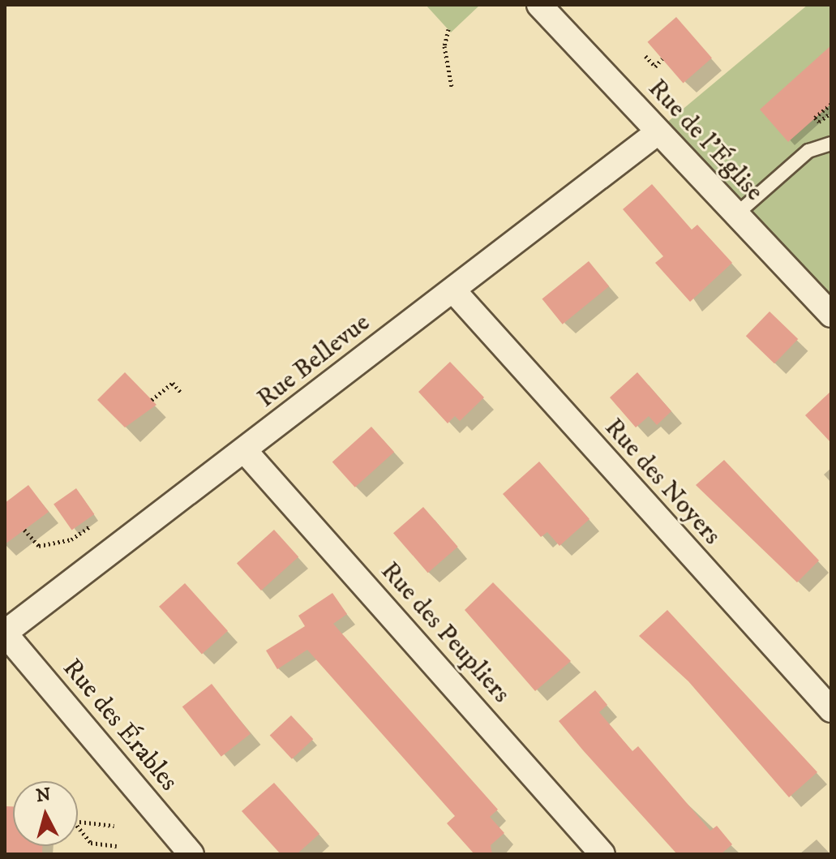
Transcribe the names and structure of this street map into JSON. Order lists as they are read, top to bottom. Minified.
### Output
{"streets":{"street":["Rue de l'Église","Rue Bellevue","Rue des Noyers","Rue des Peupliers","Rue des Érables"]},"crossings":[["Rue de l'Église","Rue Bellevue"],["Rue Bellevue","Rue des Noyers"],["Rue Bellevue","Rue des Peupliers"],["Rue Bellevue","Rue des Érables"]],"north":"top"}
